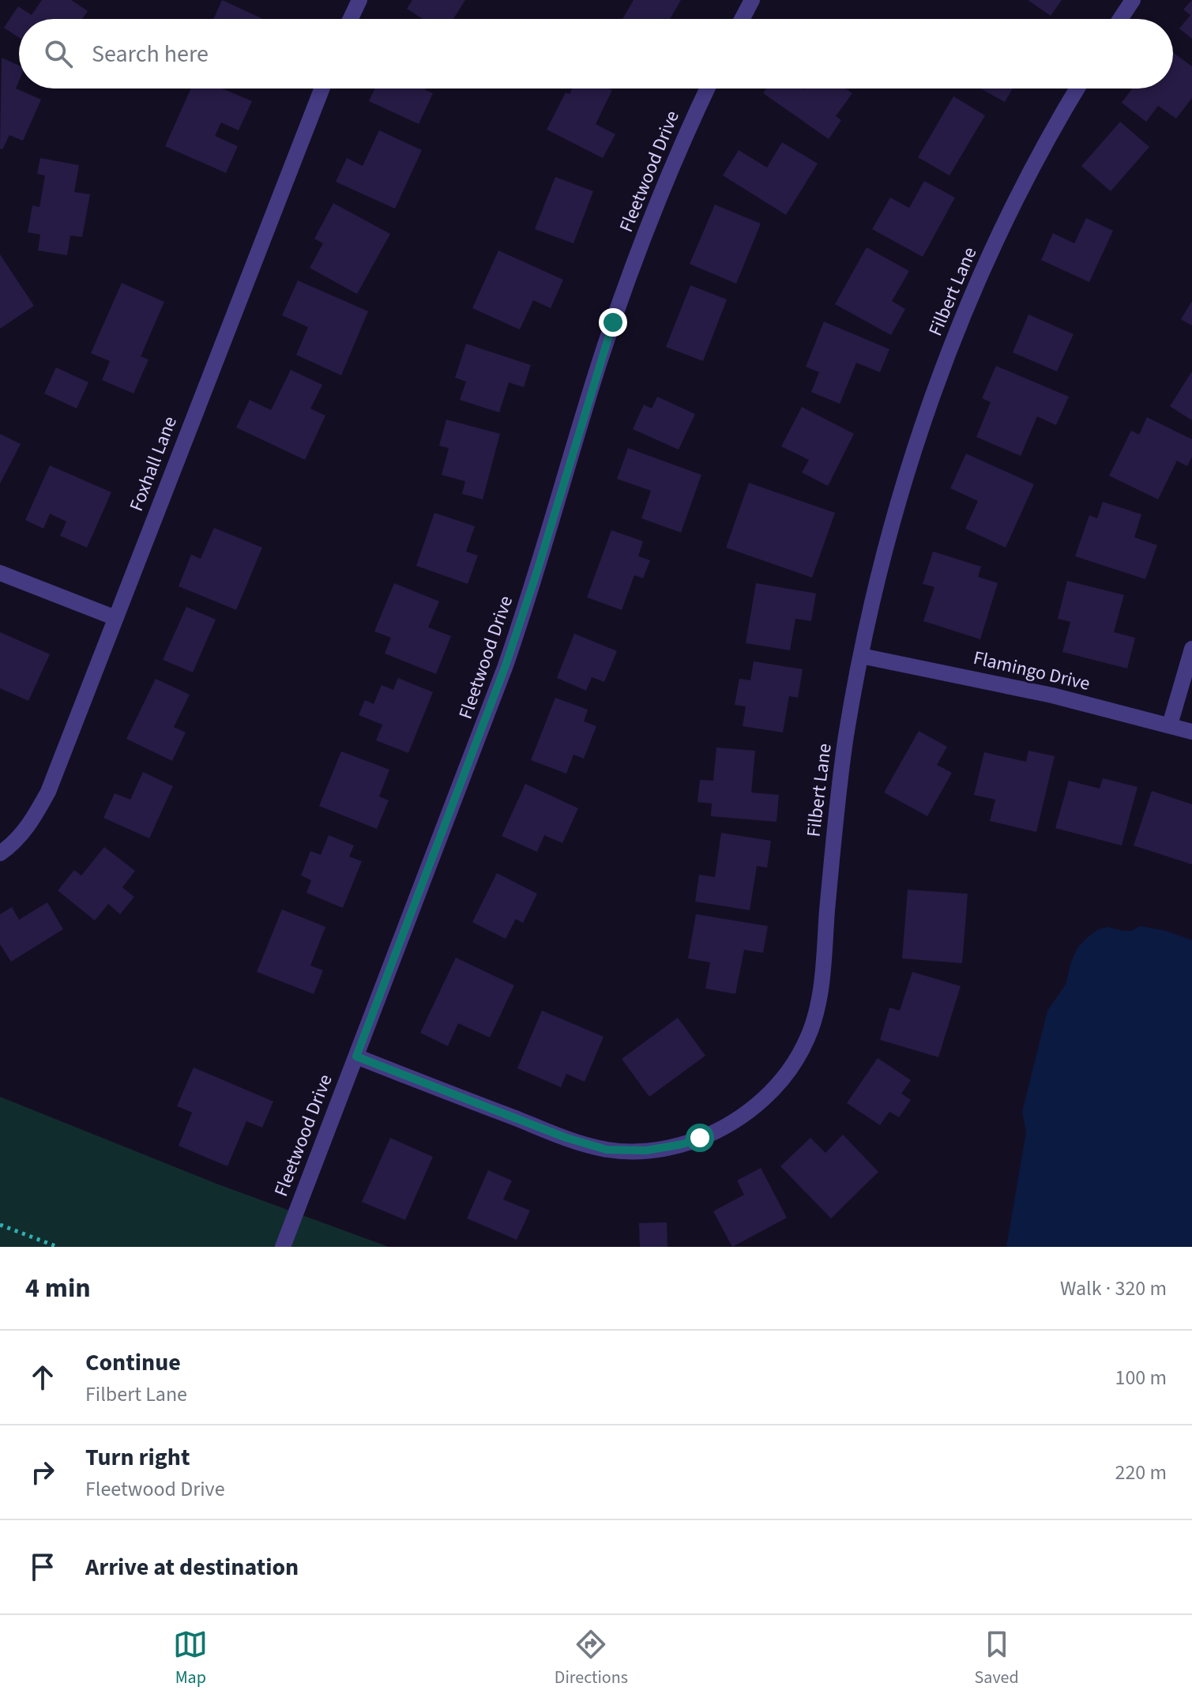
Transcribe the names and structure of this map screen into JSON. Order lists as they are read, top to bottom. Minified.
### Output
{"streets":{"street":["Fleetwood Drive","Filbert Lane","Foxhall Lane","Flamingo Drive"]},"crossings":[["Fleetwood Drive","Filbert Lane"],["Filbert Lane","Flamingo Drive"]],"page":{"search":"Search here","heading":["4 min","Walk · 320 m"],"list":[["Continue","Filbert Lane","100 m"],["Turn right","Fleetwood Drive","220 m"],"Arrive at destination"],"nav":["Map","Directions","Saved"]}}
